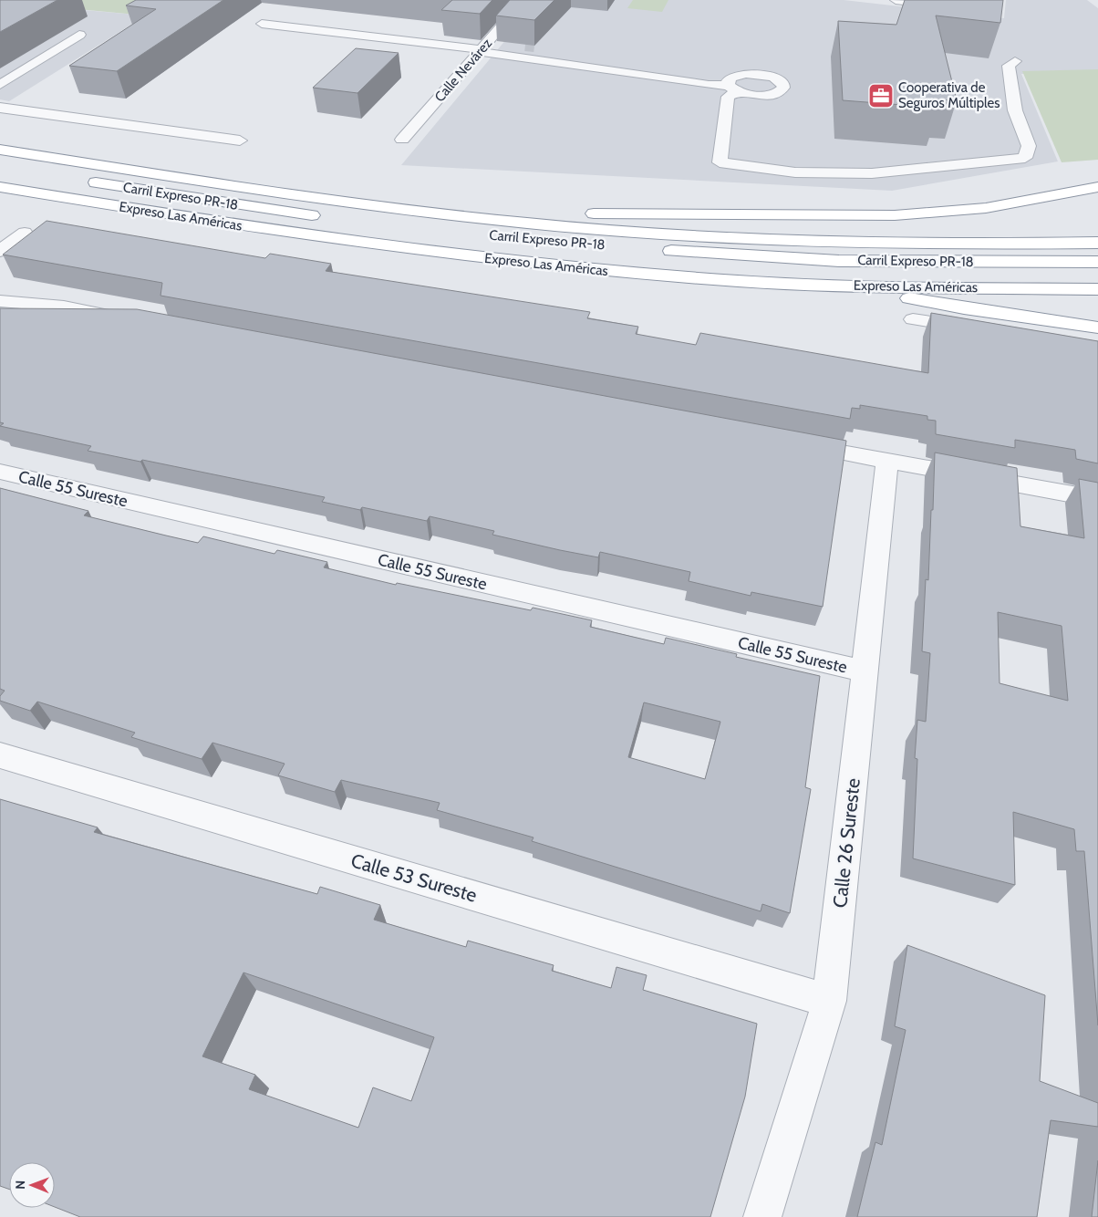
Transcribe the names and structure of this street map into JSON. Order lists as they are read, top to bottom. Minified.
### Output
{"streets":{"highway":["Carril Expreso PR-18","Expreso Las Américas"],"street":["Calle Nevárez","Calle 55 Sureste","Calle 26 Sureste","Calle 53 Sureste"]},"crossings":[["Calle 55 Sureste","Calle 26 Sureste"],["Calle 26 Sureste","Calle 53 Sureste"]],"places":{"office":["Cooperativa de Seguros Múltiples"]},"north":"left"}
